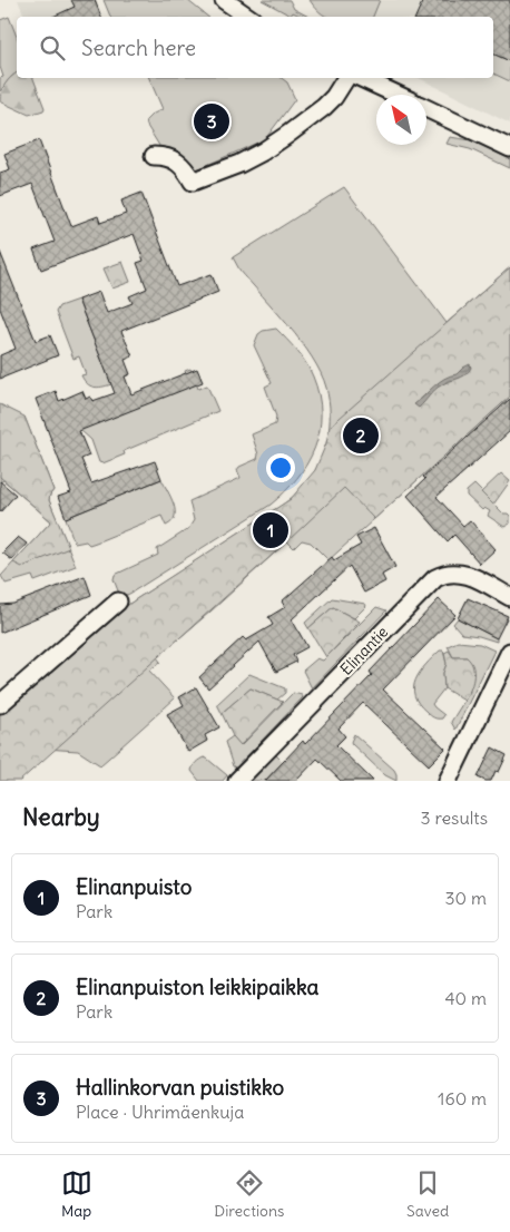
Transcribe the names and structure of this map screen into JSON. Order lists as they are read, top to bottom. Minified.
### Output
{"streets":{"street":["Elinantie"]},"north":"top left","page":{"search":"Search here","pins":["3","2","1"],"heading":["Nearby","3 results"],"list":[{"mark":"1","name":"Elinanpuisto","note":"Park","value":"30 m"},{"mark":"2","name":"Elinanpuiston leikkipaikka","note":"Park","value":"40 m"},{"mark":"3","name":"Hallinkorvan puistikko","note":"Place · Uhrimäenkuja","value":"160 m"}],"nav":["Map","Directions","Saved"]}}
